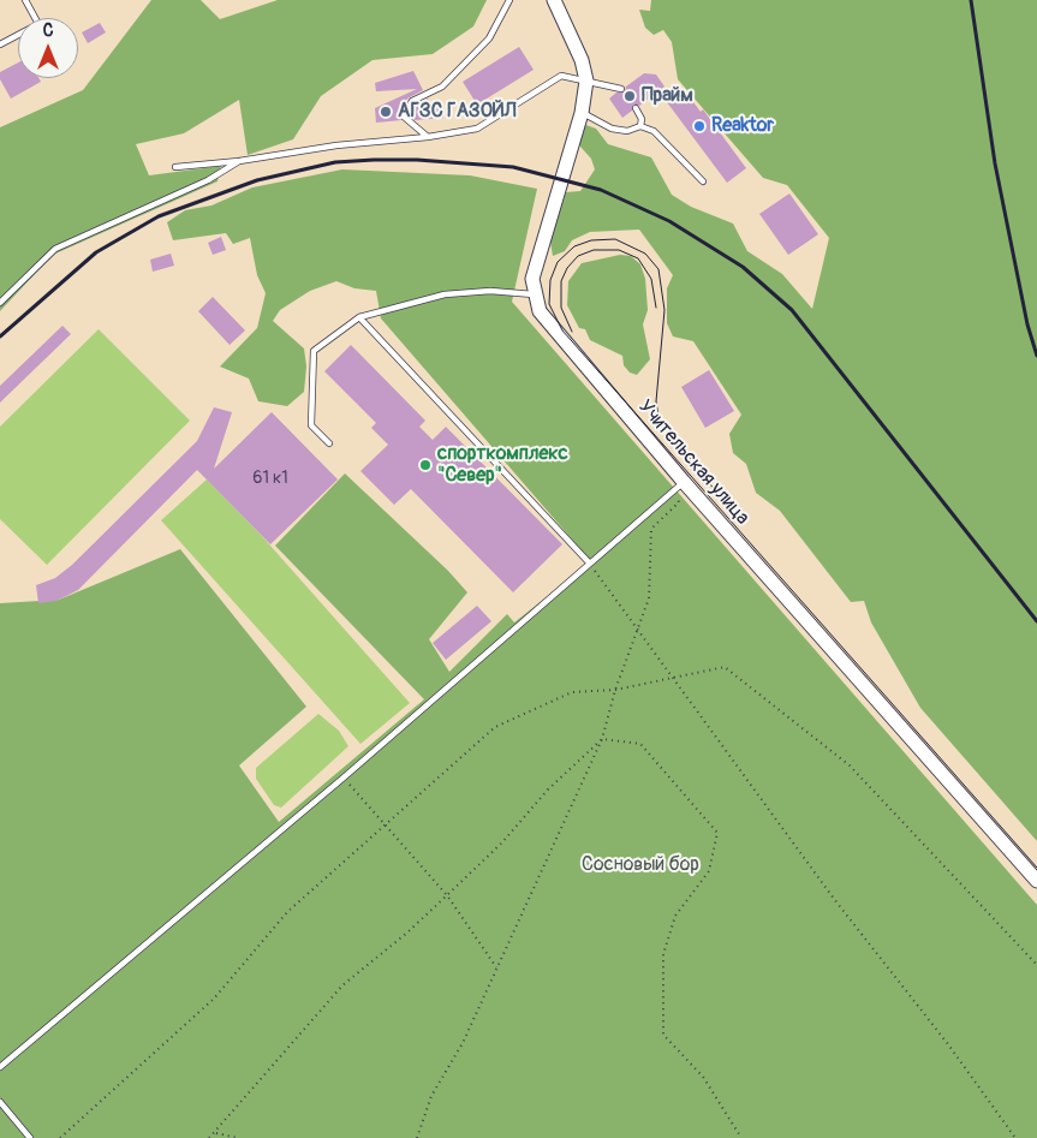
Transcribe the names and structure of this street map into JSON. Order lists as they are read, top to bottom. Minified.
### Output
{"streets":{"main road":["Учительская улица"]},"parks":["Сосновый бор"],"places":["Прайм","АГЗС ГАЗОЙЛ","Reaktor","спорткомплекс \"Север\""],"house_numbers":["61 к1"],"north":"top"}
